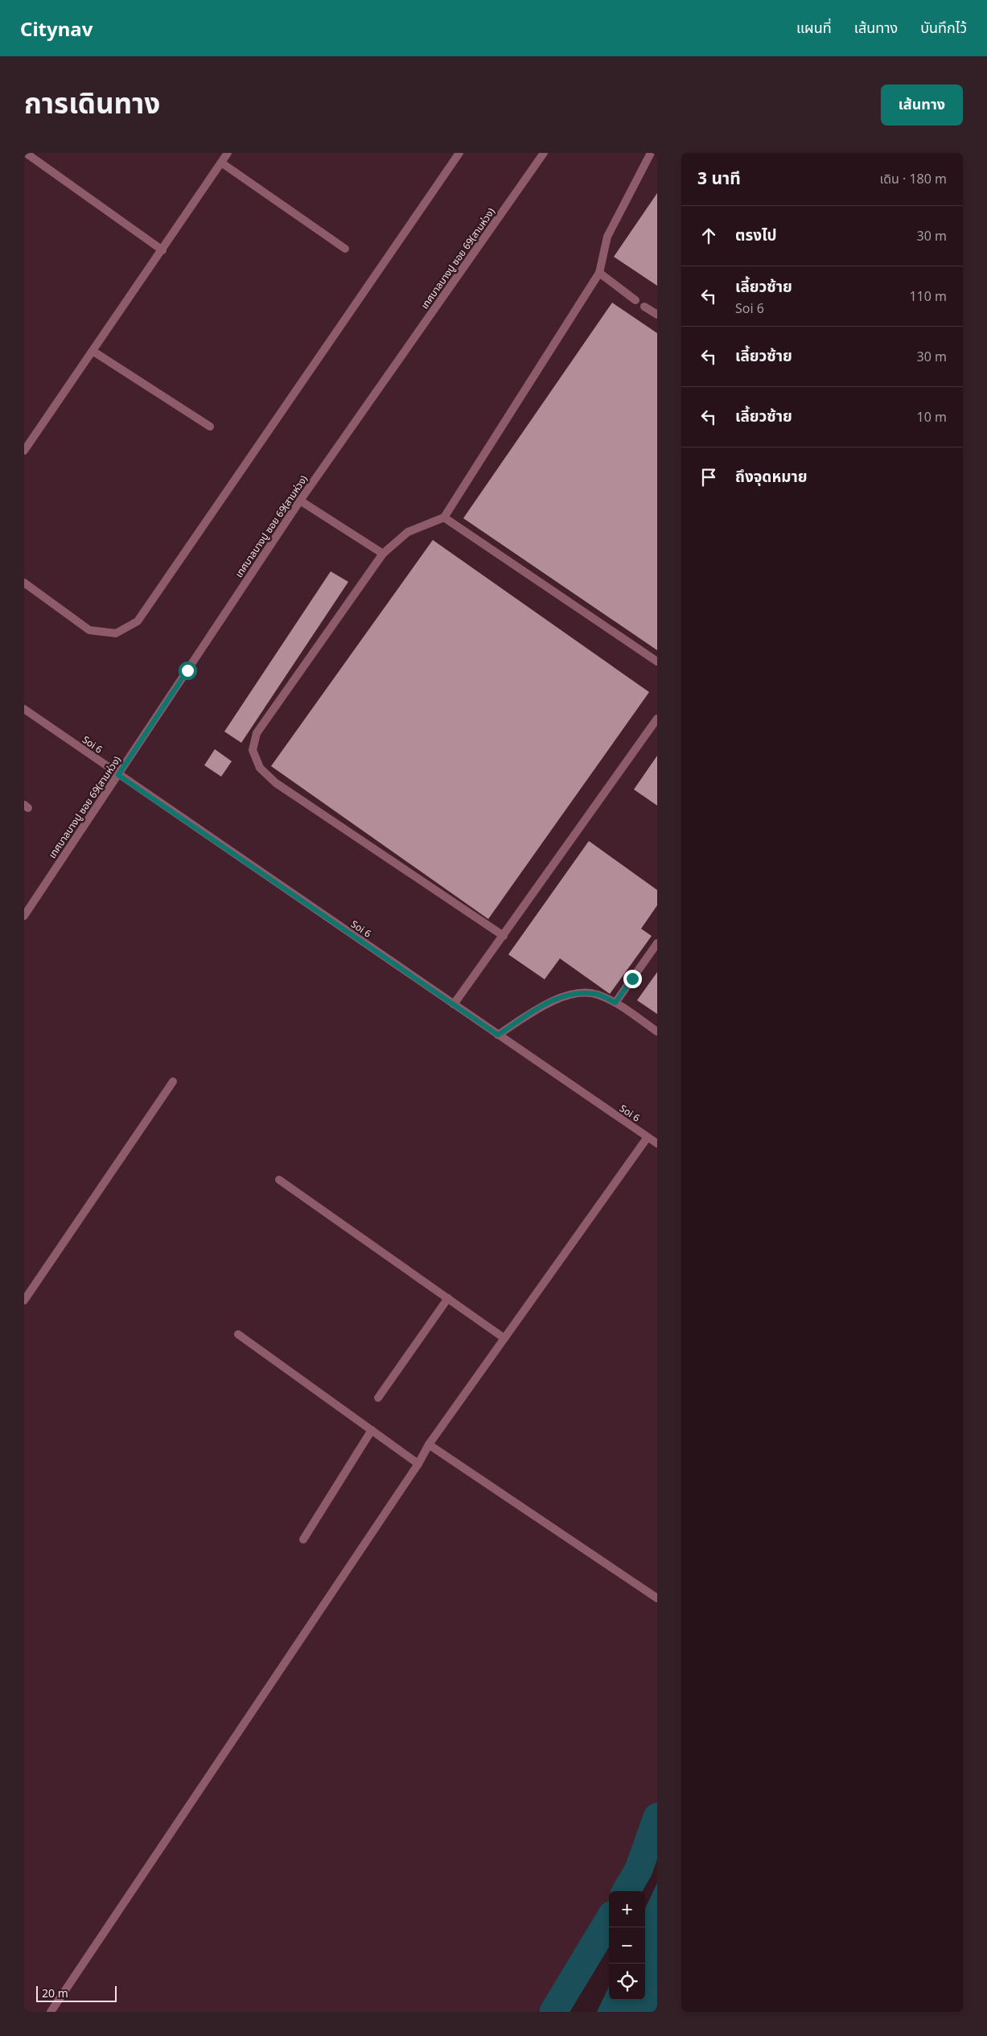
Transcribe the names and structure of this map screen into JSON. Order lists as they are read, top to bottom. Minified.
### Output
{"streets":{"street":["เทศบาลบางปู ซอย 69(สามห่วง)","Soi 6"]},"crossings":[["เทศบาลบางปู ซอย 69(สามห่วง)","Soi 6"]],"scale_bar":"20 m","page":{"header":"Citynav","nav":["แผนที่","เส้นทาง","บันทึกไว้"],"title":"การเดินทาง","buttons":"เส้นทาง","heading":["3 นาที","เดิน · 180 m"],"list":[["ตรงไป","30 m"],["เลี้ยวซ้าย","Soi 6","110 m"],["เลี้ยวซ้าย","30 m"],["เลี้ยวซ้าย","10 m"],"ถึงจุดหมาย"],"map_buttons":["+","−"],"scale":"20 m"}}
